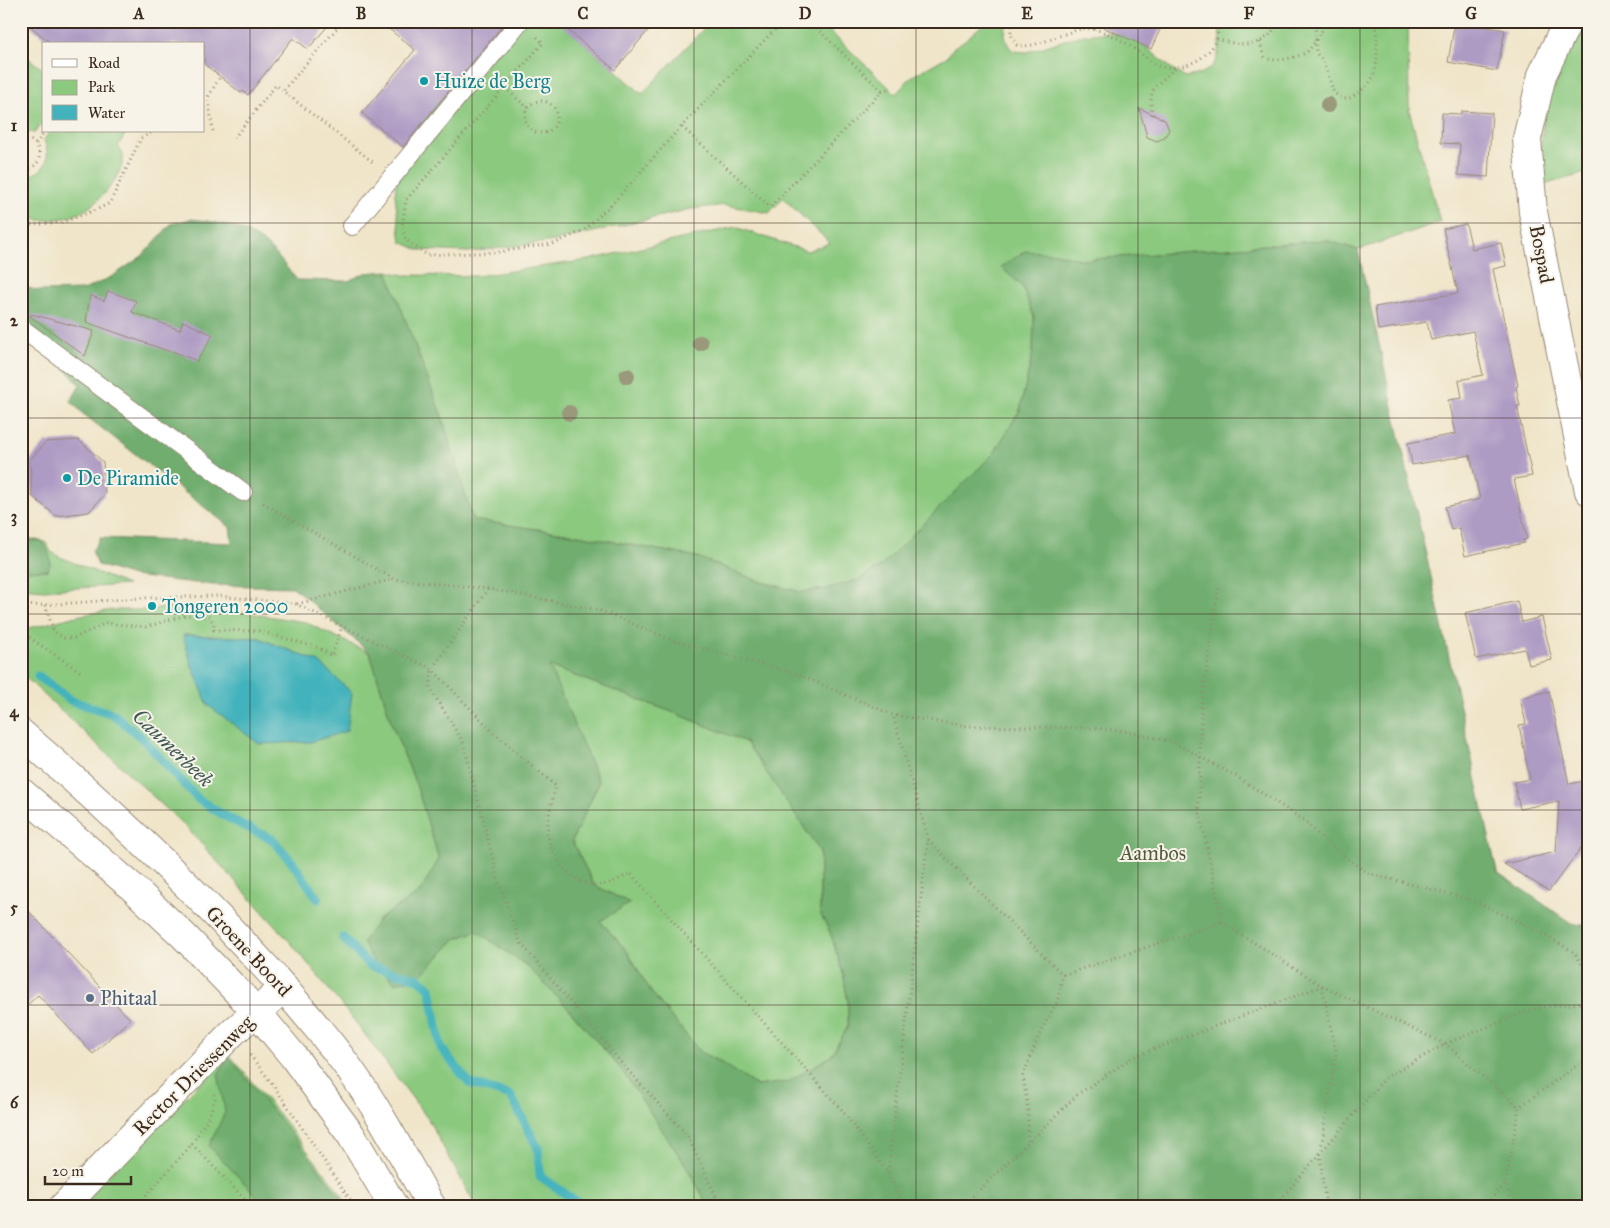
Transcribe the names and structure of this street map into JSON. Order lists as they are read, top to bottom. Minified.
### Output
{"streets":{"street":["Bospad","Groene Boord","Rector Driessenweg"]},"crossings":[["Groene Boord","Rector Driessenweg"]],"water":["Caumerbeek"],"parks":["Aambos"],"places":["Huize de Berg","De Piramide","Tongeren 2000","Phitaal"],"legend":["Road","Park","Water"],"scale_bar":"20 m","grid":{"columns":["A","B","C","D","E","F","G"],"rows":["1","2","3","4","5","6"]}}
